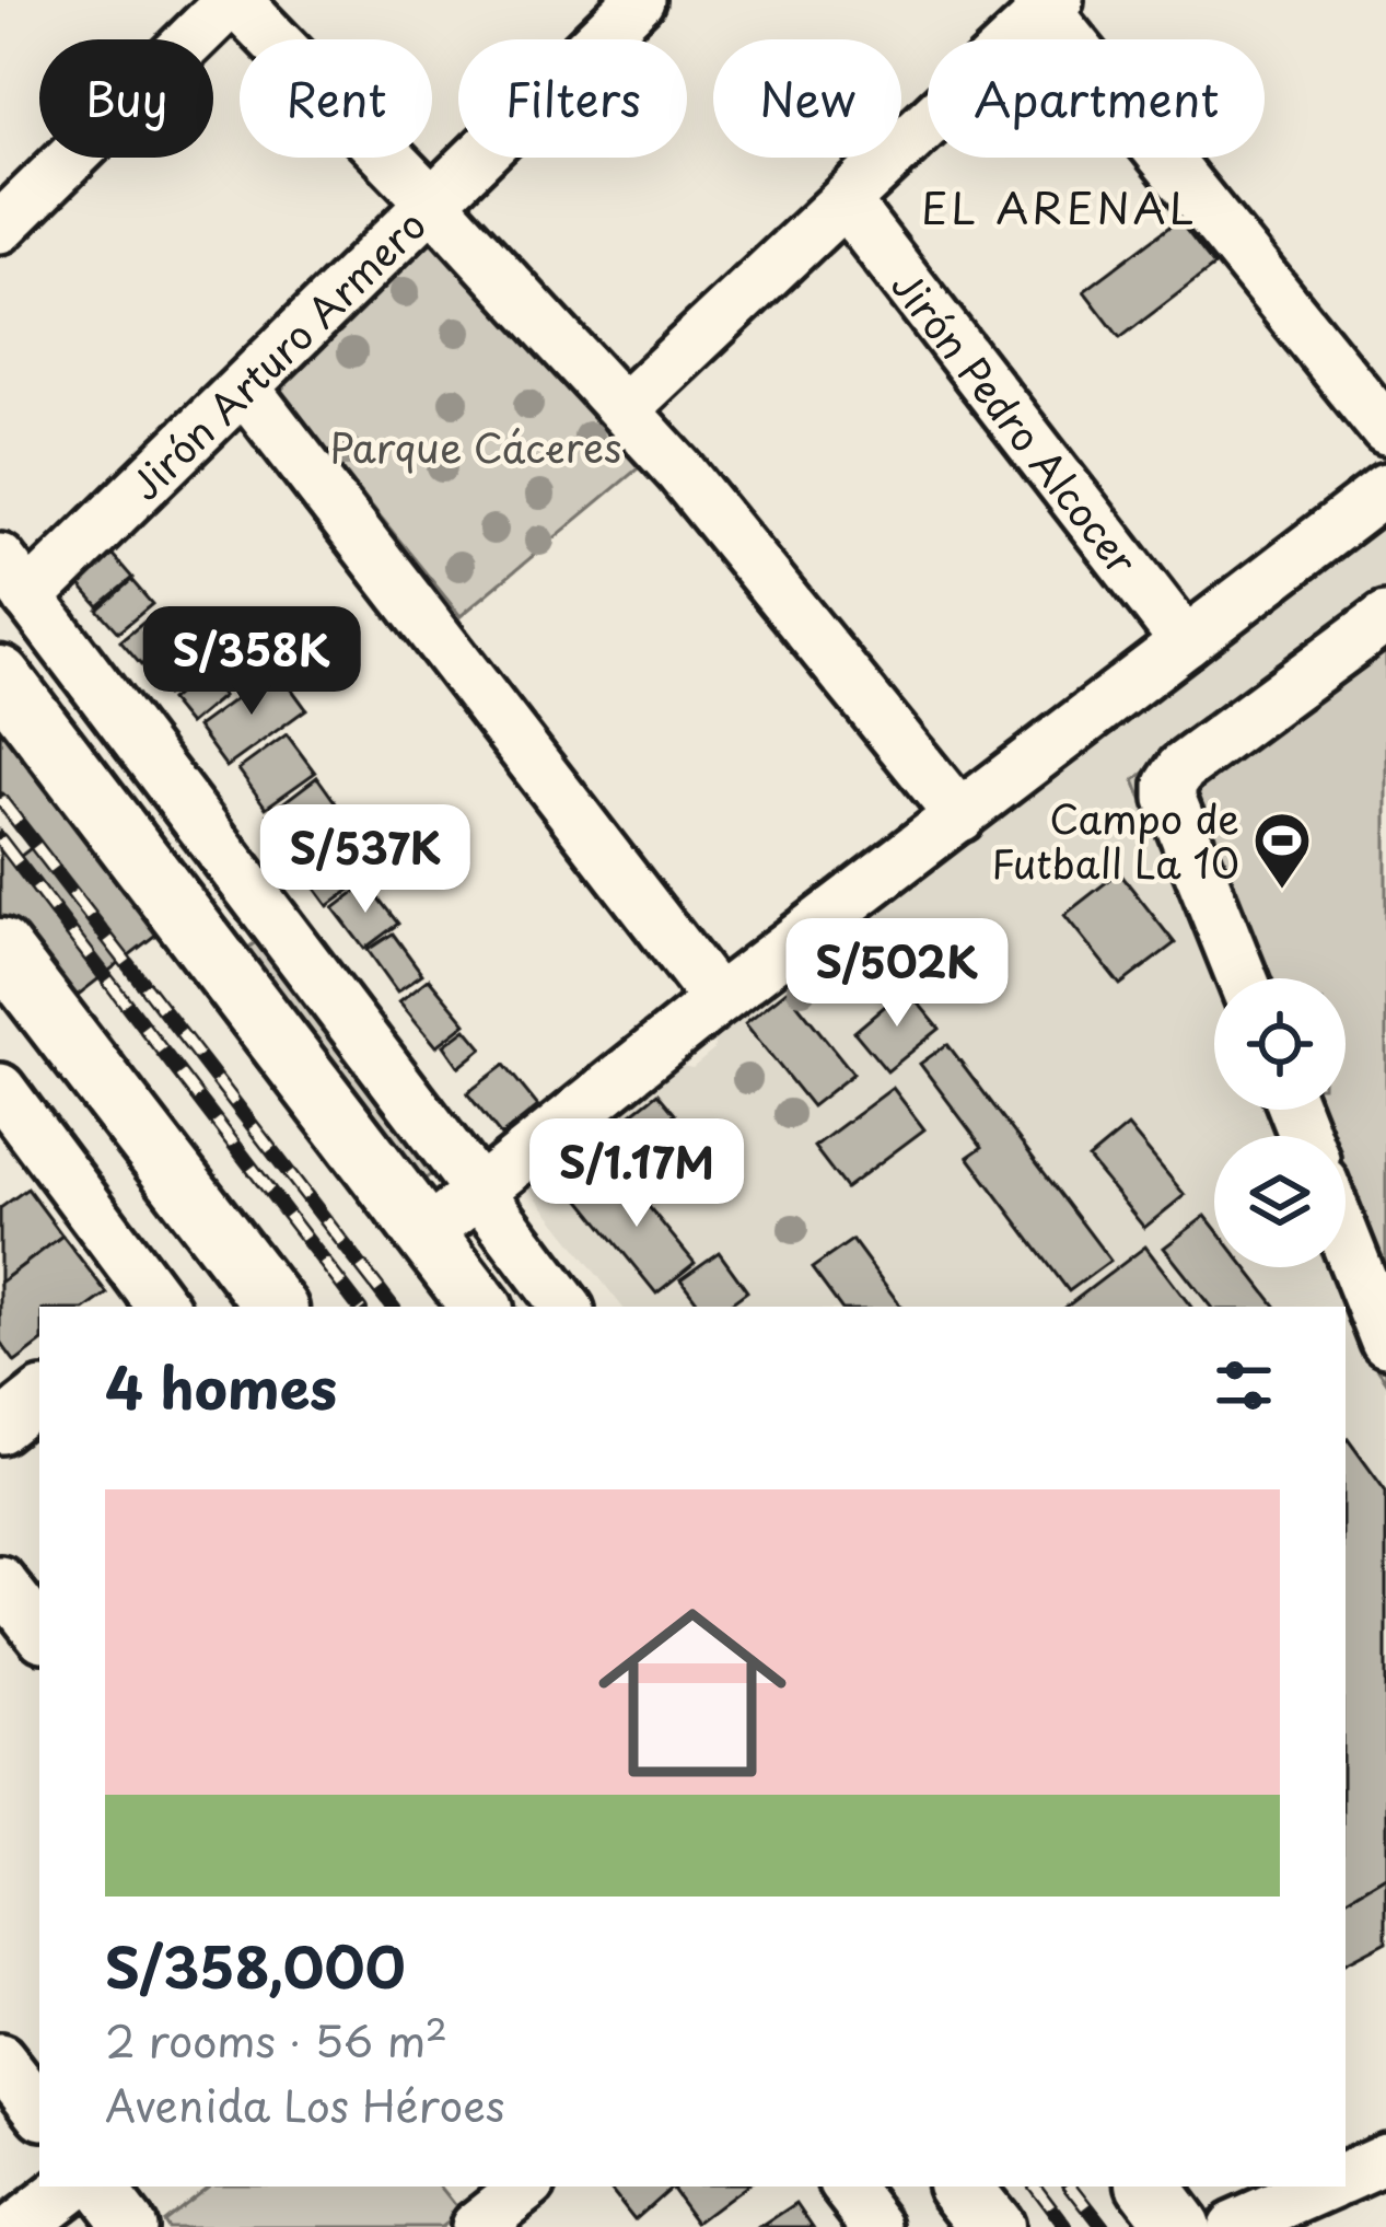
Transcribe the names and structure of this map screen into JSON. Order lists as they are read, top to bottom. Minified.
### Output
{"streets":{"street":["Jirón Arturo Armero","Jirón Pedro Alcocer"]},"districts":["EL ARENAL"],"parks":["Parque Cáceres"],"places":{"sports":["Campo de Futball La 10"]},"page":{"chip":["Buy","Rent","Filters","New","Apartment"],"price":["S/358K","S/537K","S/502K","S/1.17M"],"heading":"4 homes","list":[{"name":"S/358,000","note":"2 rooms · 56 m² · Avenida Los Héroes"}]}}
